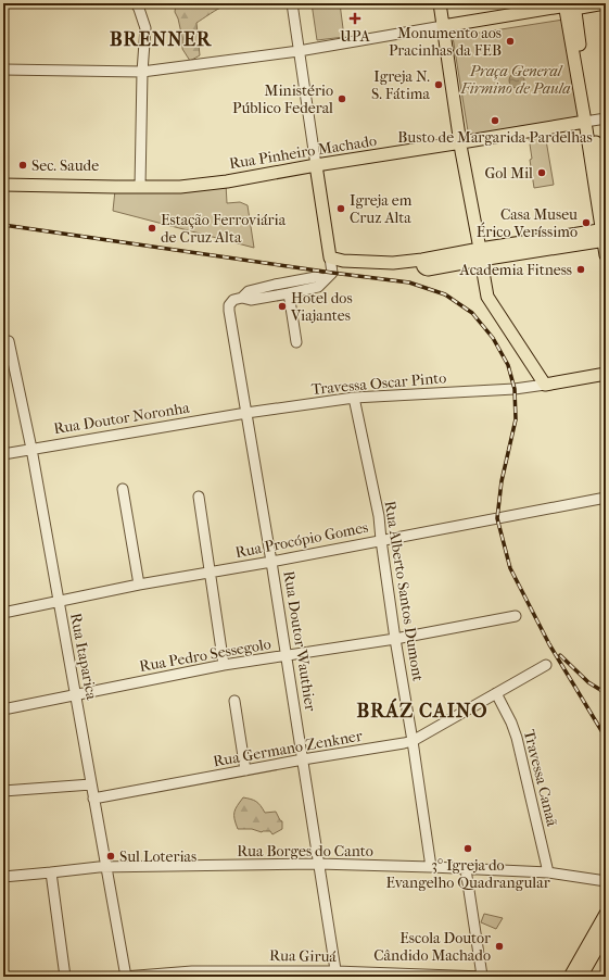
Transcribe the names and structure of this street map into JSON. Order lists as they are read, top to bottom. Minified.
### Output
{"streets":{"main road":["Rua Pinheiro Machado"],"street":["Travessa Oscar Pinto","Rua Doutor Noronha","Rua Procópio Gomes","Rua Alberto Santos Dumont","Rua Doutor Wauthier","Rua Pedro Sessegolo","Rua Itaparica","Rua Germano Zenkner","Travessa Canaã","Rua Borges do Canto","Rua Giruá"]},"crossings":[["Travessa Oscar Pinto","Rua Doutor Noronha"],["Travessa Oscar Pinto","Rua Alberto Santos Dumont"],["Travessa Oscar Pinto","Rua Doutor Wauthier"],["Rua Doutor Noronha","Rua Doutor Wauthier"],["Rua Doutor Noronha","Rua Itaparica"],["Rua Procópio Gomes","Rua Alberto Santos Dumont"],["Rua Procópio Gomes","Rua Doutor Wauthier"],["Rua Procópio Gomes","Rua Itaparica"],["Rua Alberto Santos Dumont","Rua Pedro Sessegolo"],["Rua Alberto Santos Dumont","Rua Germano Zenkner"],["Rua Alberto Santos Dumont","Rua Borges do Canto"],["Rua Doutor Wauthier","Rua Pedro Sessegolo"],["Rua Doutor Wauthier","Rua Germano Zenkner"],["Rua Doutor Wauthier","Rua Borges do Canto"],["Rua Doutor Wauthier","Rua Giruá"],["Rua Pedro Sessegolo","Rua Itaparica"],["Rua Itaparica","Rua Germano Zenkner"],["Rua Itaparica","Rua Borges do Canto"],["Rua Itaparica","Rua Giruá"],["Rua Germano Zenkner","Travessa Canaã"],["Travessa Canaã","Rua Borges do Canto"]],"districts":["BRENNER","BRÁZ CAINO"],"parks":["Praça General Firmino de Paula"],"places":{"health":["UPA"],"other":["Monumento aos Pracinhas da FEB","Igreja N. S. Fátima","Ministério Público Federal","Busto de Margarida Pardelhas","Sec. Saude","Gol Mil","Igreja em Cruz Alta","Casa Museu Érico Veríssimo","Estação Ferroviária de Cruz Alta","Academia Fitness","Hotel dos Viajantes","3° Igreja do Evangelho Quadrangular","Sul Loterias","Escola Doutor Cândido Machado"]}}
